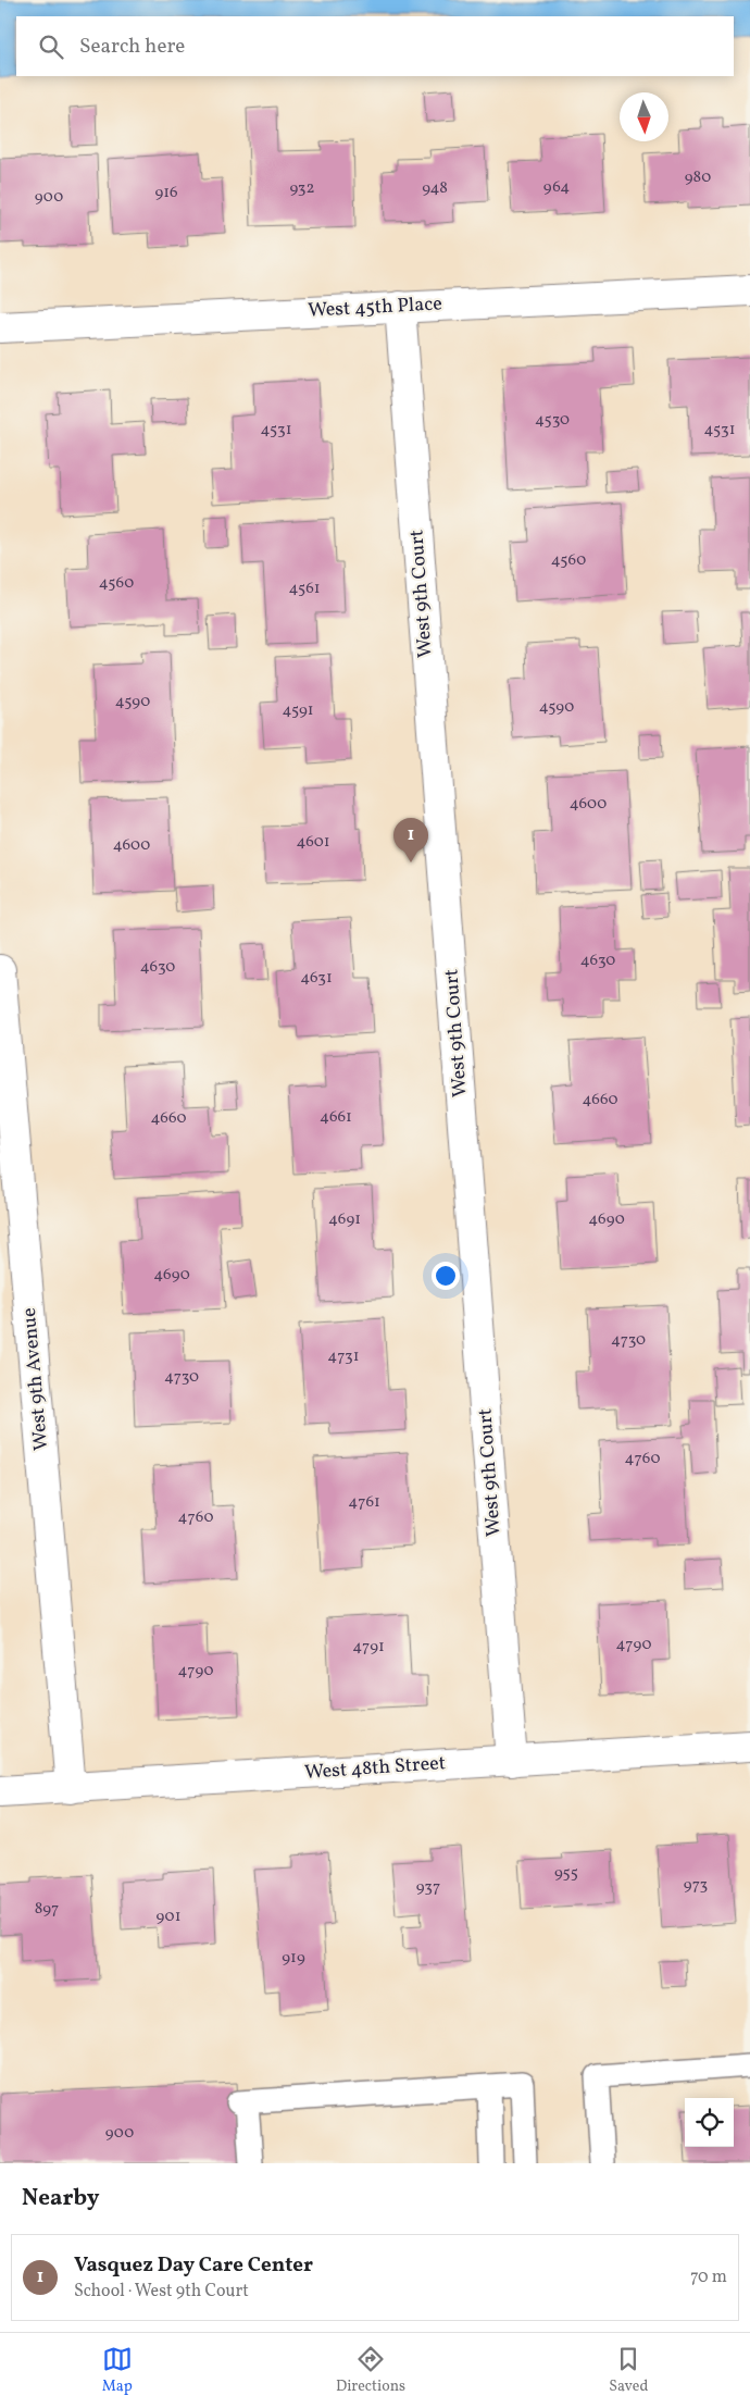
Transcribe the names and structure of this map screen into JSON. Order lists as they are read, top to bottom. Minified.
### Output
{"streets":{"street":["West 45th Place","West 9th Court","West 9th Avenue","West 48th Street"]},"crossings":[["West 45th Place","West 9th Court"],["West 9th Court","West 48th Street"],["West 9th Avenue","West 48th Street"]],"house_numbers":["980","964","932","948","916","900","4530","4531","4531","4560","4560","4561","4590","4590","4591","4600","4601","4600","4630","4630","4631","4660","4661","4660","4691","4690","4690","4730","4731","4730","4760","4761","4760","4790","4791","4790","955","973","937","897","901","919","900"],"north":"bottom","page":{"search":"Search here","pins":"1","heading":"Nearby","list":[{"mark":"1","name":"Vasquez Day Care Center","note":"School · West 9th Court","value":"70 m"}],"nav":["Map","Directions","Saved"]}}
